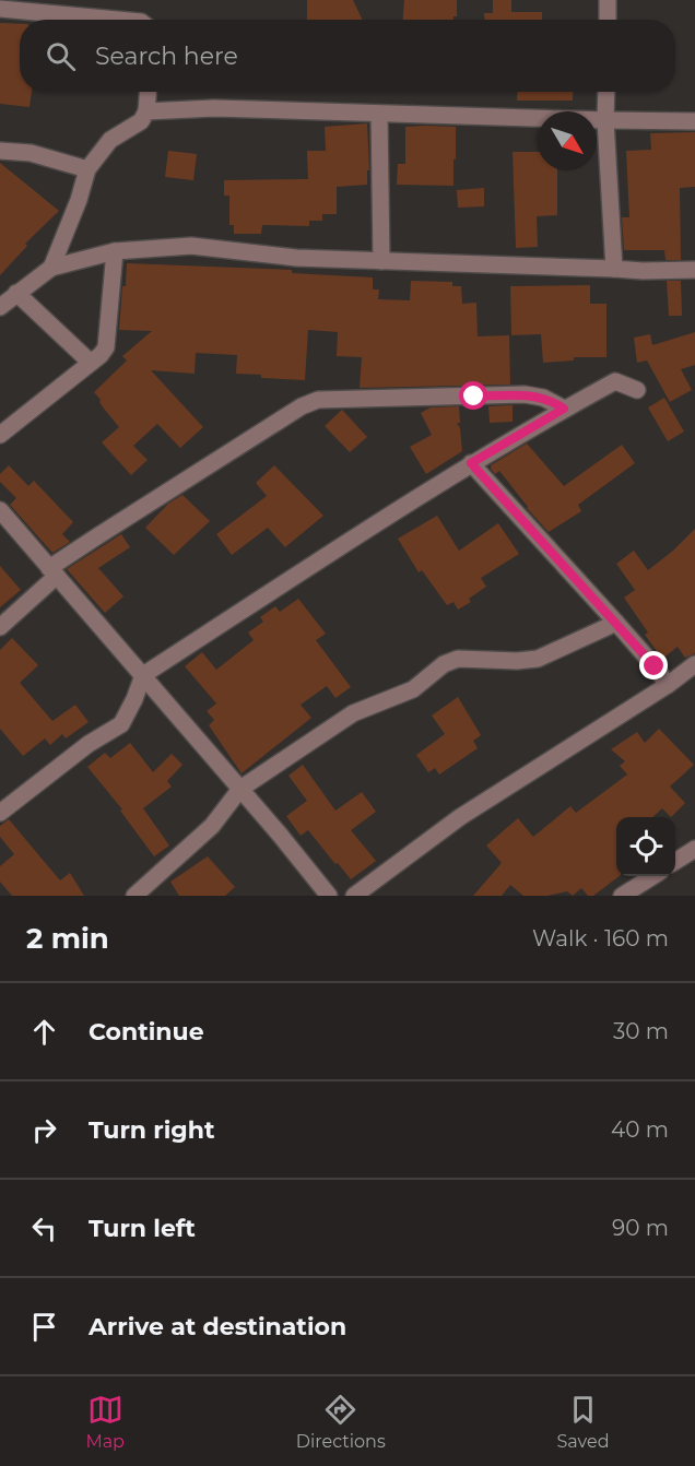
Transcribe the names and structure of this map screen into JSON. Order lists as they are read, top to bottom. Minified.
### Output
{"north":"bottom right","page":{"search":"Search here","heading":["2 min","Walk · 160 m"],"list":[["Continue","30 m"],["Turn right","40 m"],["Turn left","90 m"],"Arrive at destination"],"nav":["Map","Directions","Saved"]}}
